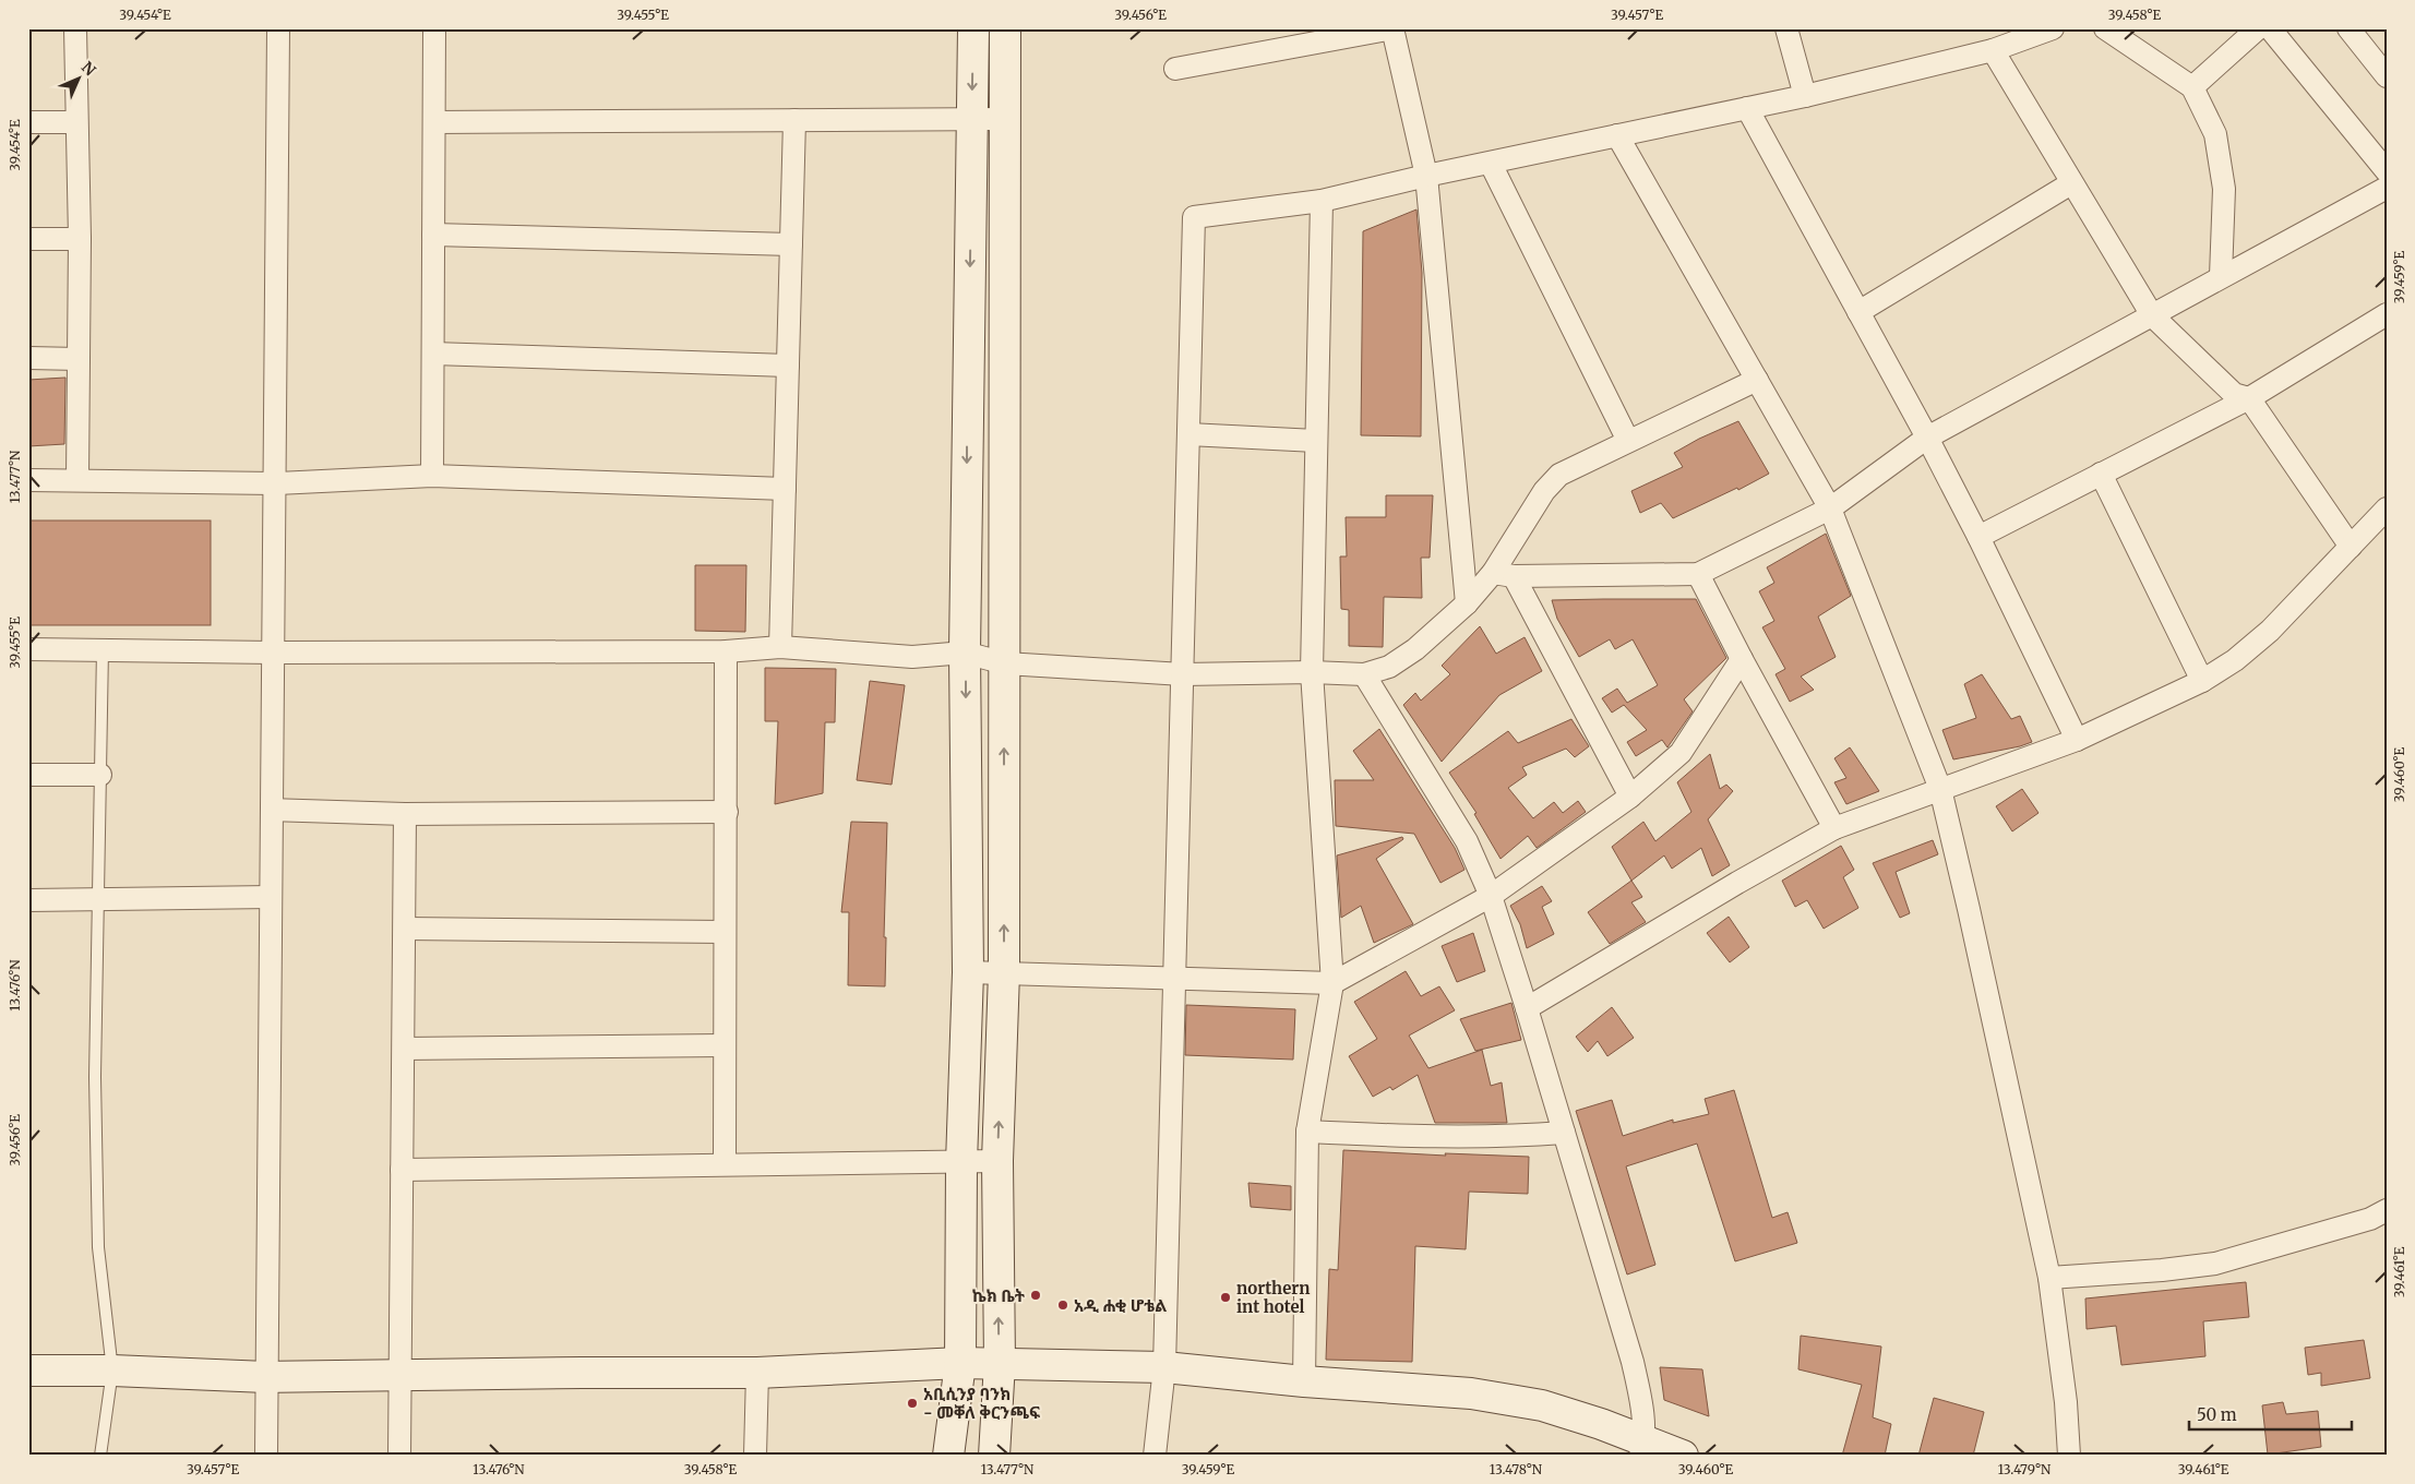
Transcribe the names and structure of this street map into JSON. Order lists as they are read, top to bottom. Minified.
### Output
{"places":["ኬክ ቤት","northern int hotel","አዲ ሐቂ ሆቴል","አቢሲንያ ባንክ - መቐለ ቅርንጫፍ"],"scale_bar":"50 m","north":"top right","coordinates":["39.454°E","39.455°E","39.456°E","39.457°E","39.458°E","39.459°E","13.477°N","39.460°E","13.476°N","39.461°E","13.478°N","13.479°N"]}
